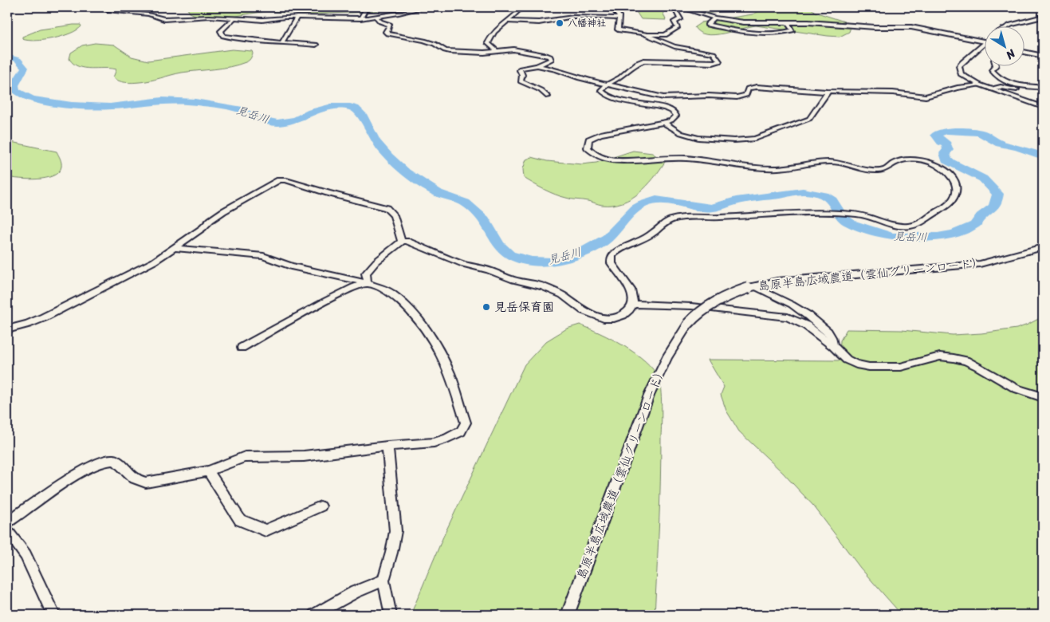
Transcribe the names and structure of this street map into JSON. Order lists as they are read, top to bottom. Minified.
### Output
{"streets":{"street":["島原半島広域農道（雲仙グリーンロード）"]},"water":["見岳川"],"places":["八幡神社","見岳保育園"],"north":"bottom right"}
